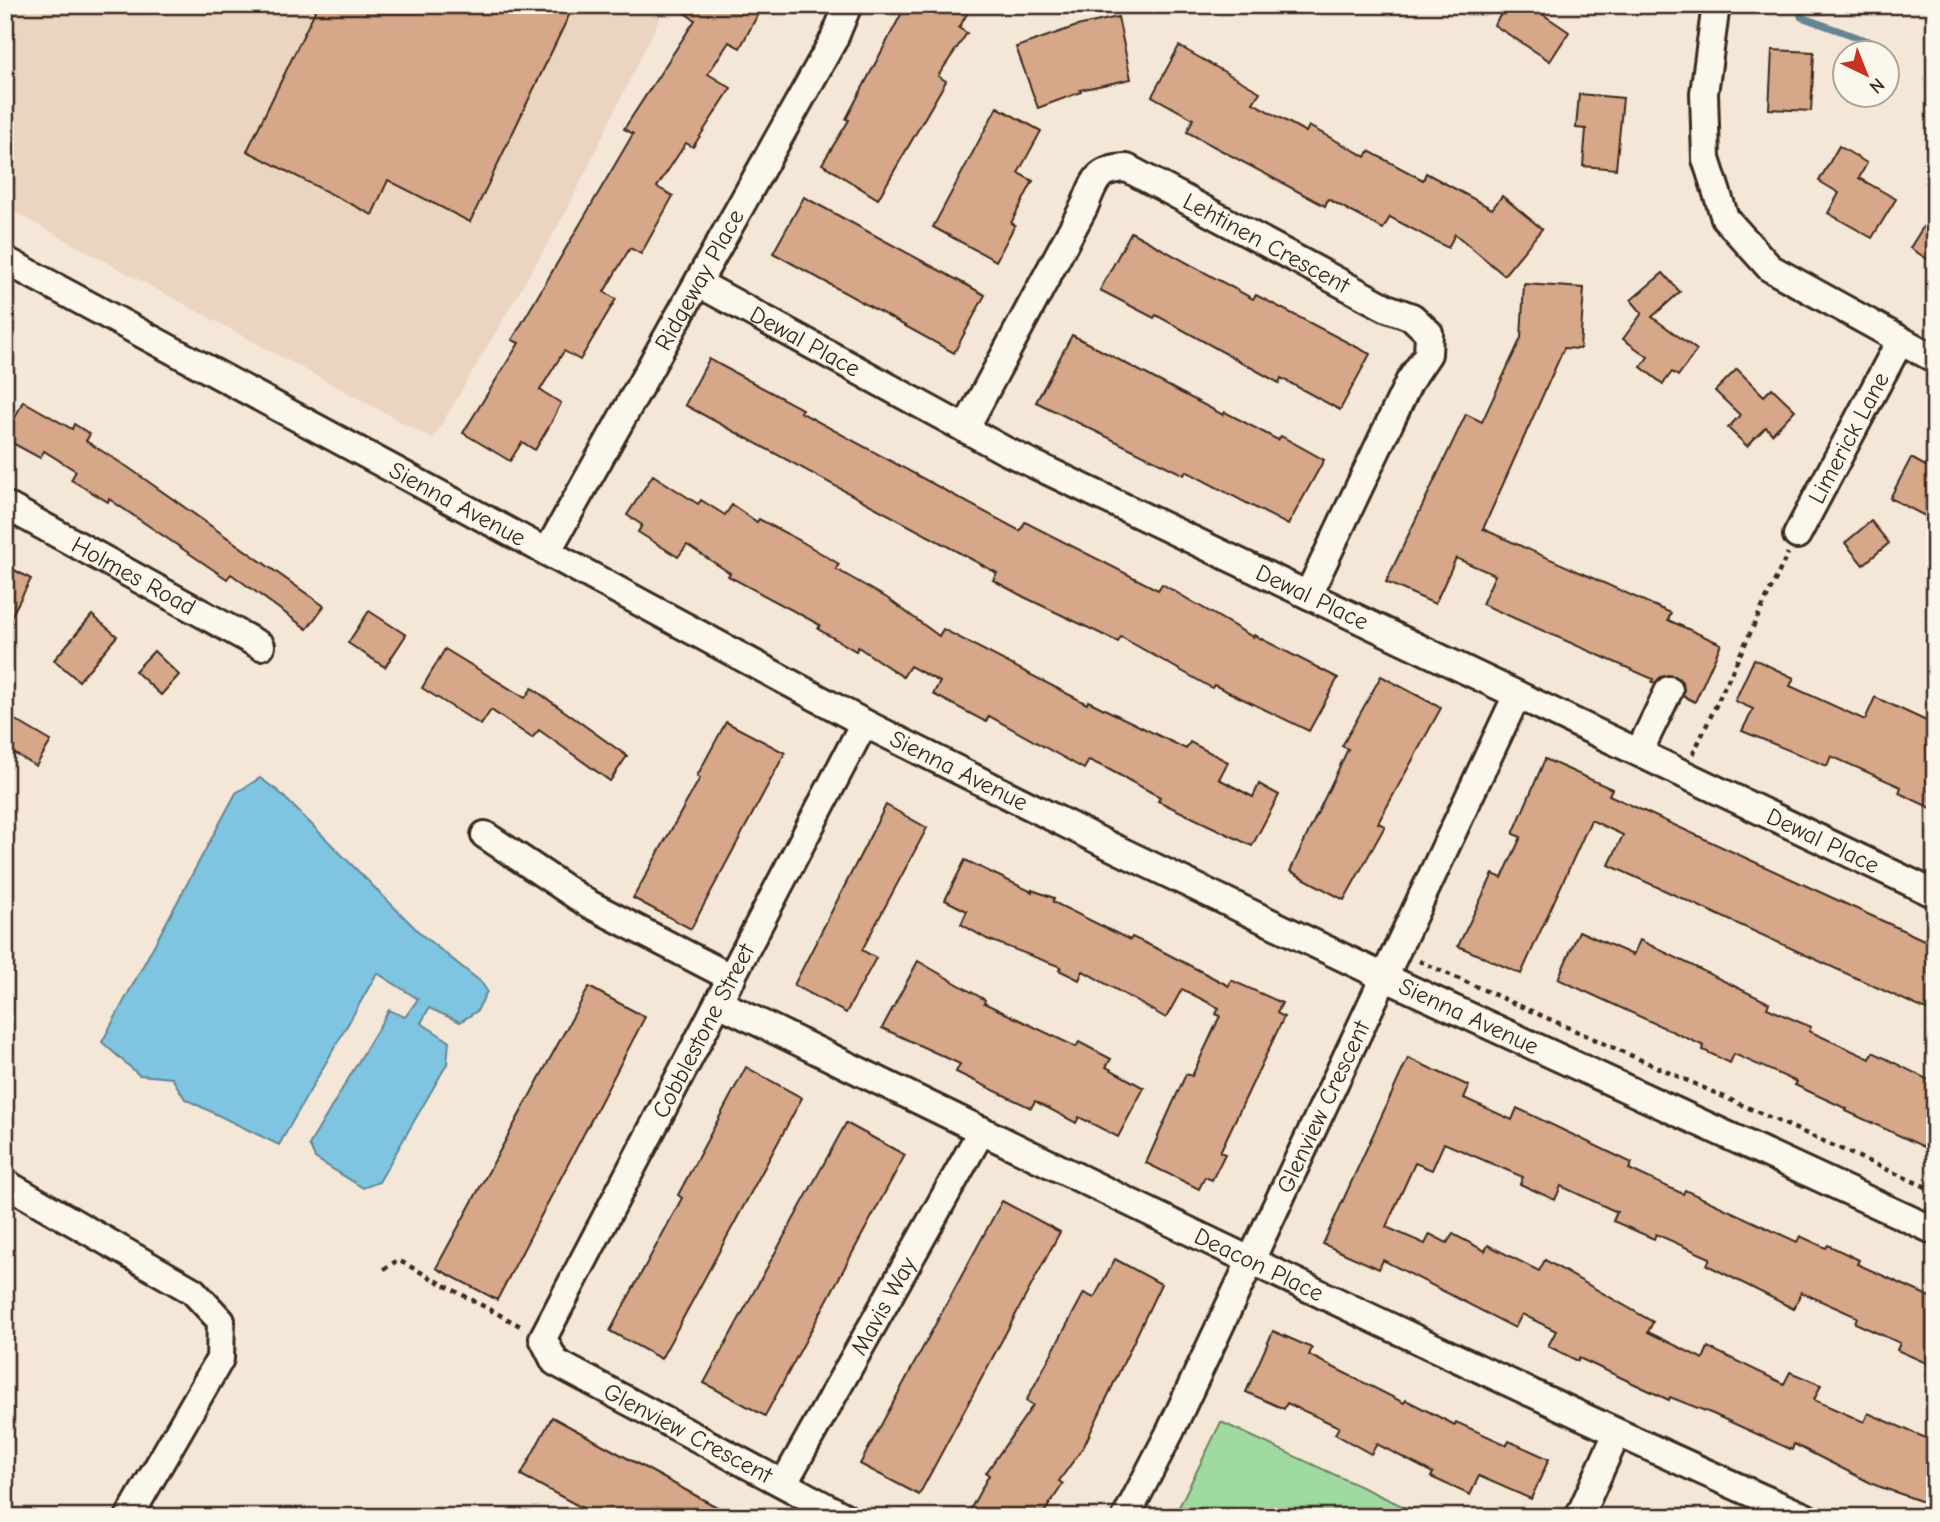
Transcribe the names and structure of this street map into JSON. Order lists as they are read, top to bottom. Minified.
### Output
{"streets":{"street":["Lehtinen Crescent","Ridgeway Place","Dewal Place","Limerick Lane","Sienna Avenue","Holmes Road","Cobblestone Street","Glenview Crescent","Deacon Place","Mavis Way"]},"crossings":[["Lehtinen Crescent","Dewal Place"],["Ridgeway Place","Dewal Place"],["Ridgeway Place","Sienna Avenue"],["Dewal Place","Glenview Crescent"],["Sienna Avenue","Cobblestone Street"],["Sienna Avenue","Glenview Crescent"],["Cobblestone Street","Glenview Crescent"],["Cobblestone Street","Deacon Place"],["Glenview Crescent","Deacon Place"],["Glenview Crescent","Mavis Way"],["Deacon Place","Mavis Way"]],"north":"bottom right"}
